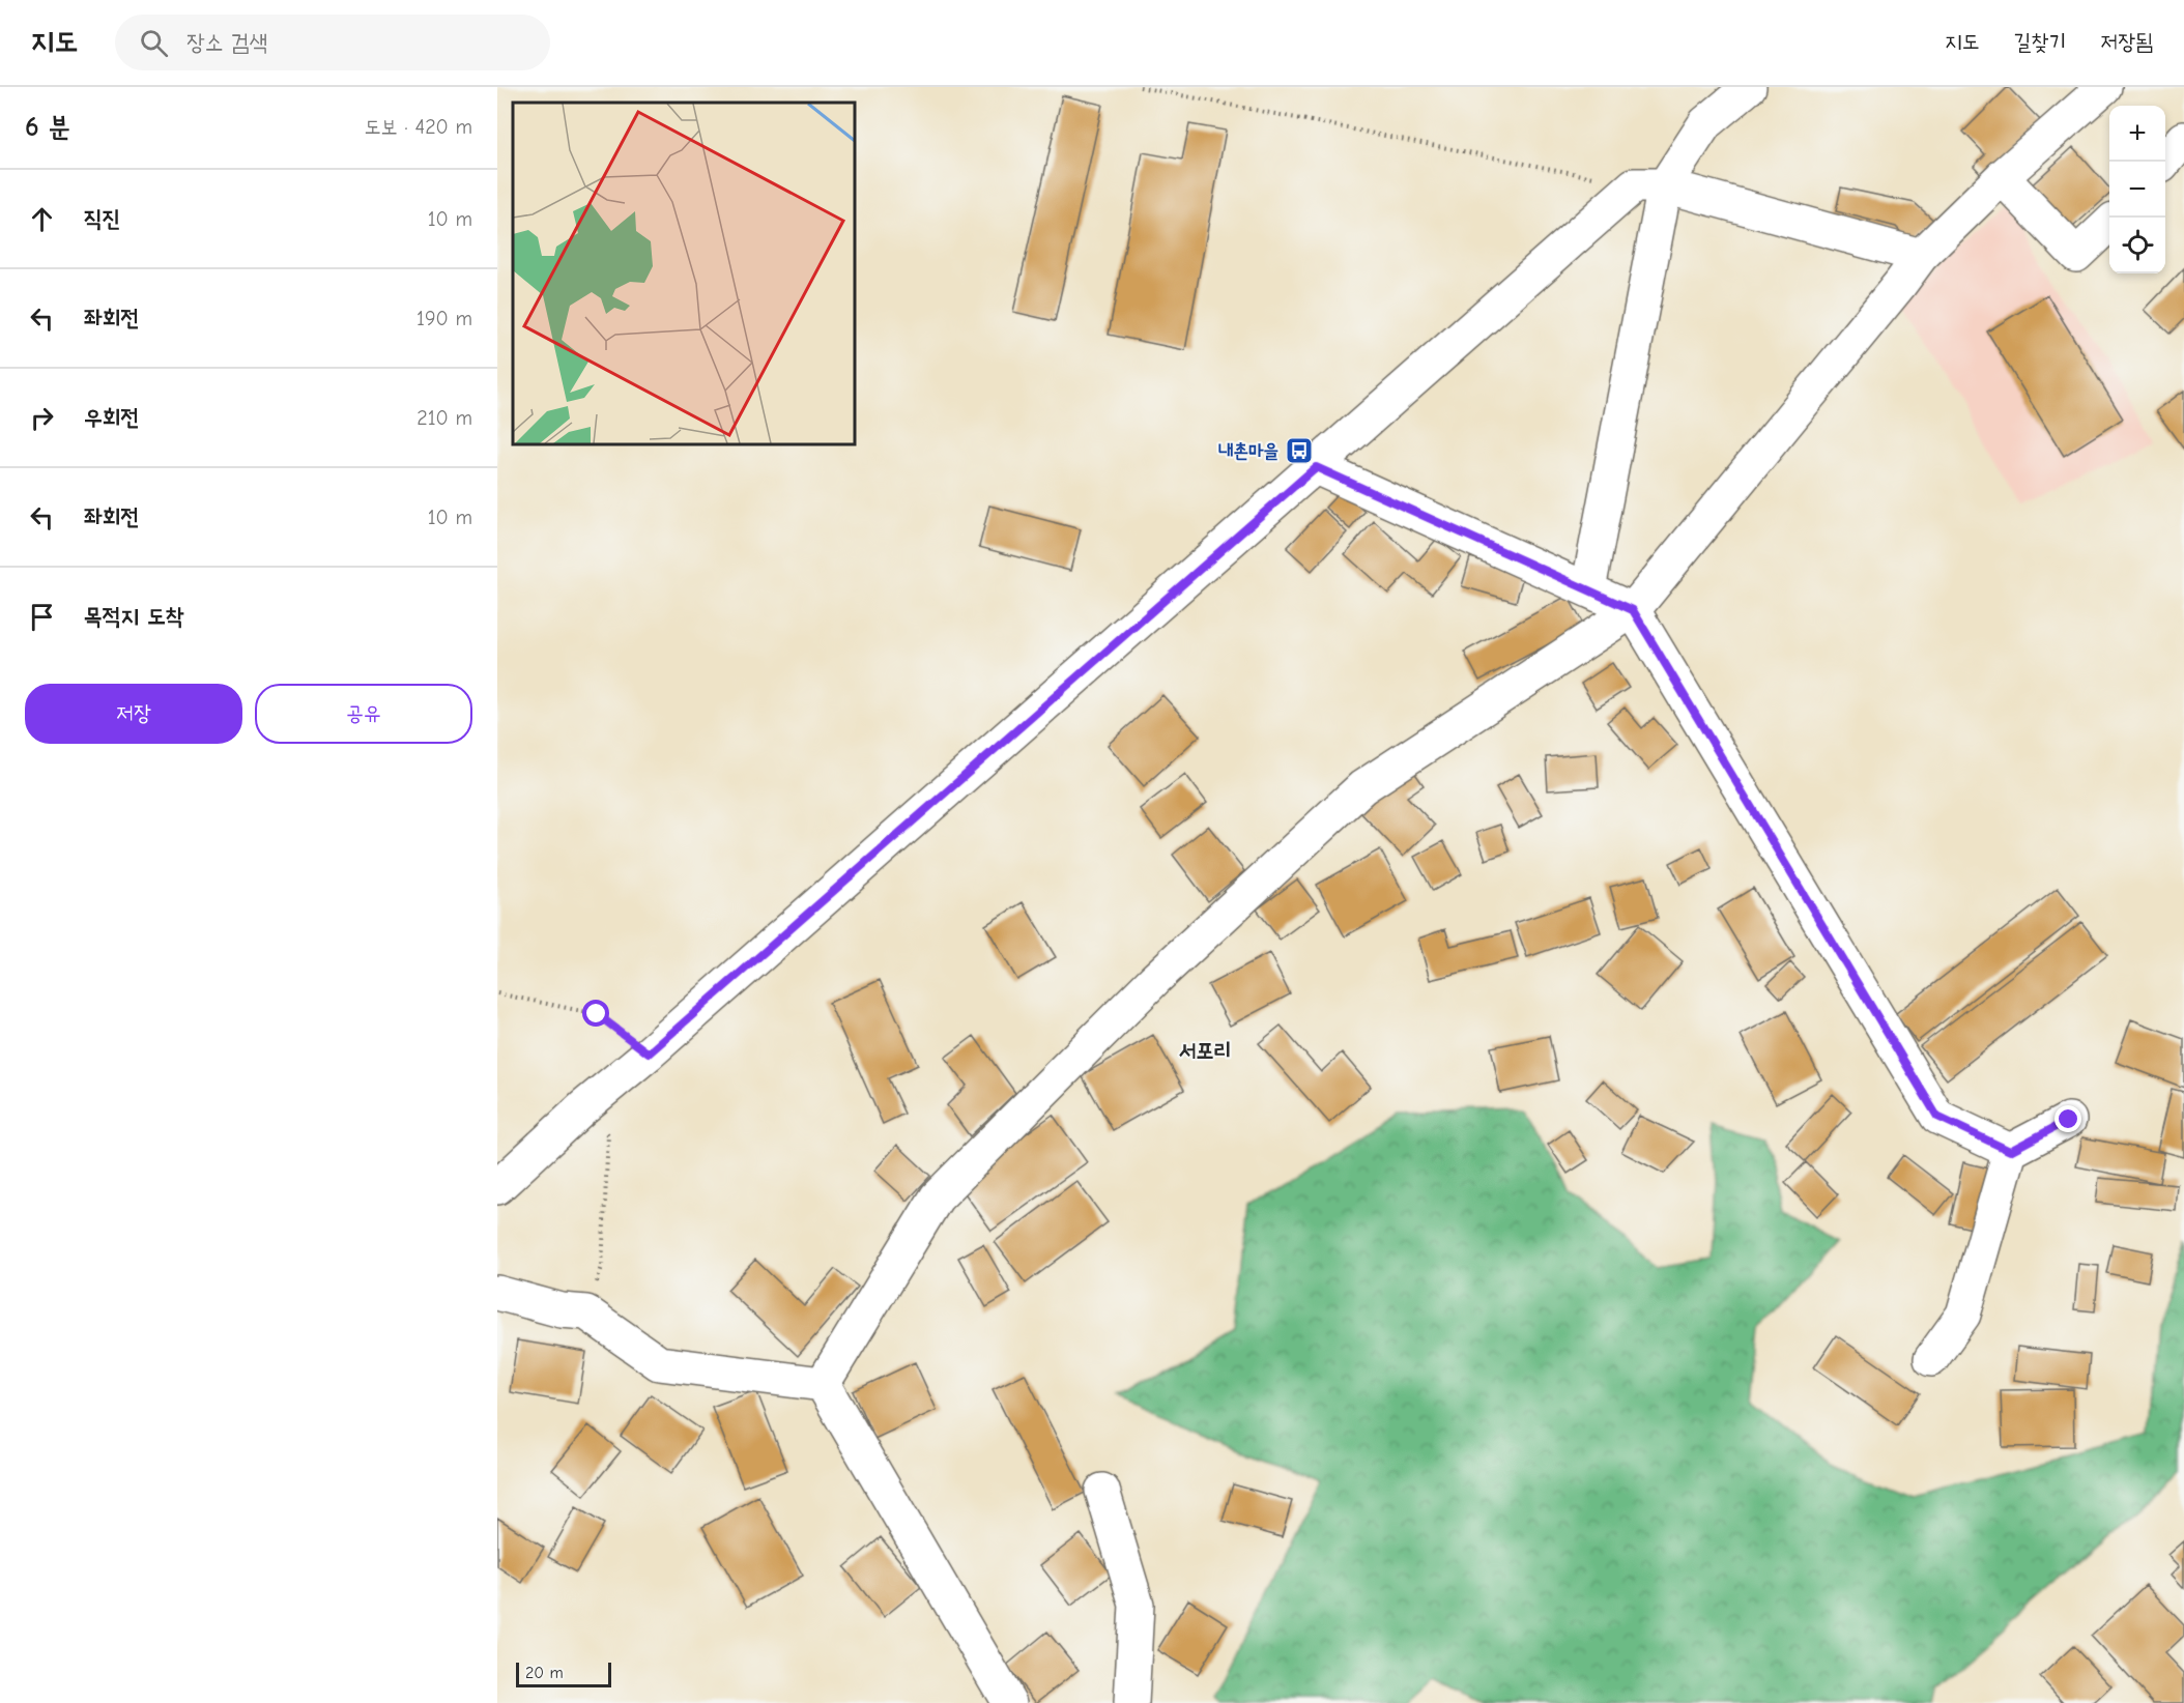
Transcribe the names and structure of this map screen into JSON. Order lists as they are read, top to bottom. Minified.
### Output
{"districts":["서포리"],"places":{"bus stop":["내촌마을"]},"scale_bar":"20 m","page":{"header":"지도","search":"장소 검색","nav":["지도","길찾기","저장됨"],"heading":["6 분","도보 · 420 m"],"map_buttons":["+","−"],"list":[["직진","10 m"],["좌회전","190 m"],["우회전","210 m"],["좌회전","10 m"],"목적지 도착"],"buttons":["저장","공유"],"scale":"20 m"}}
